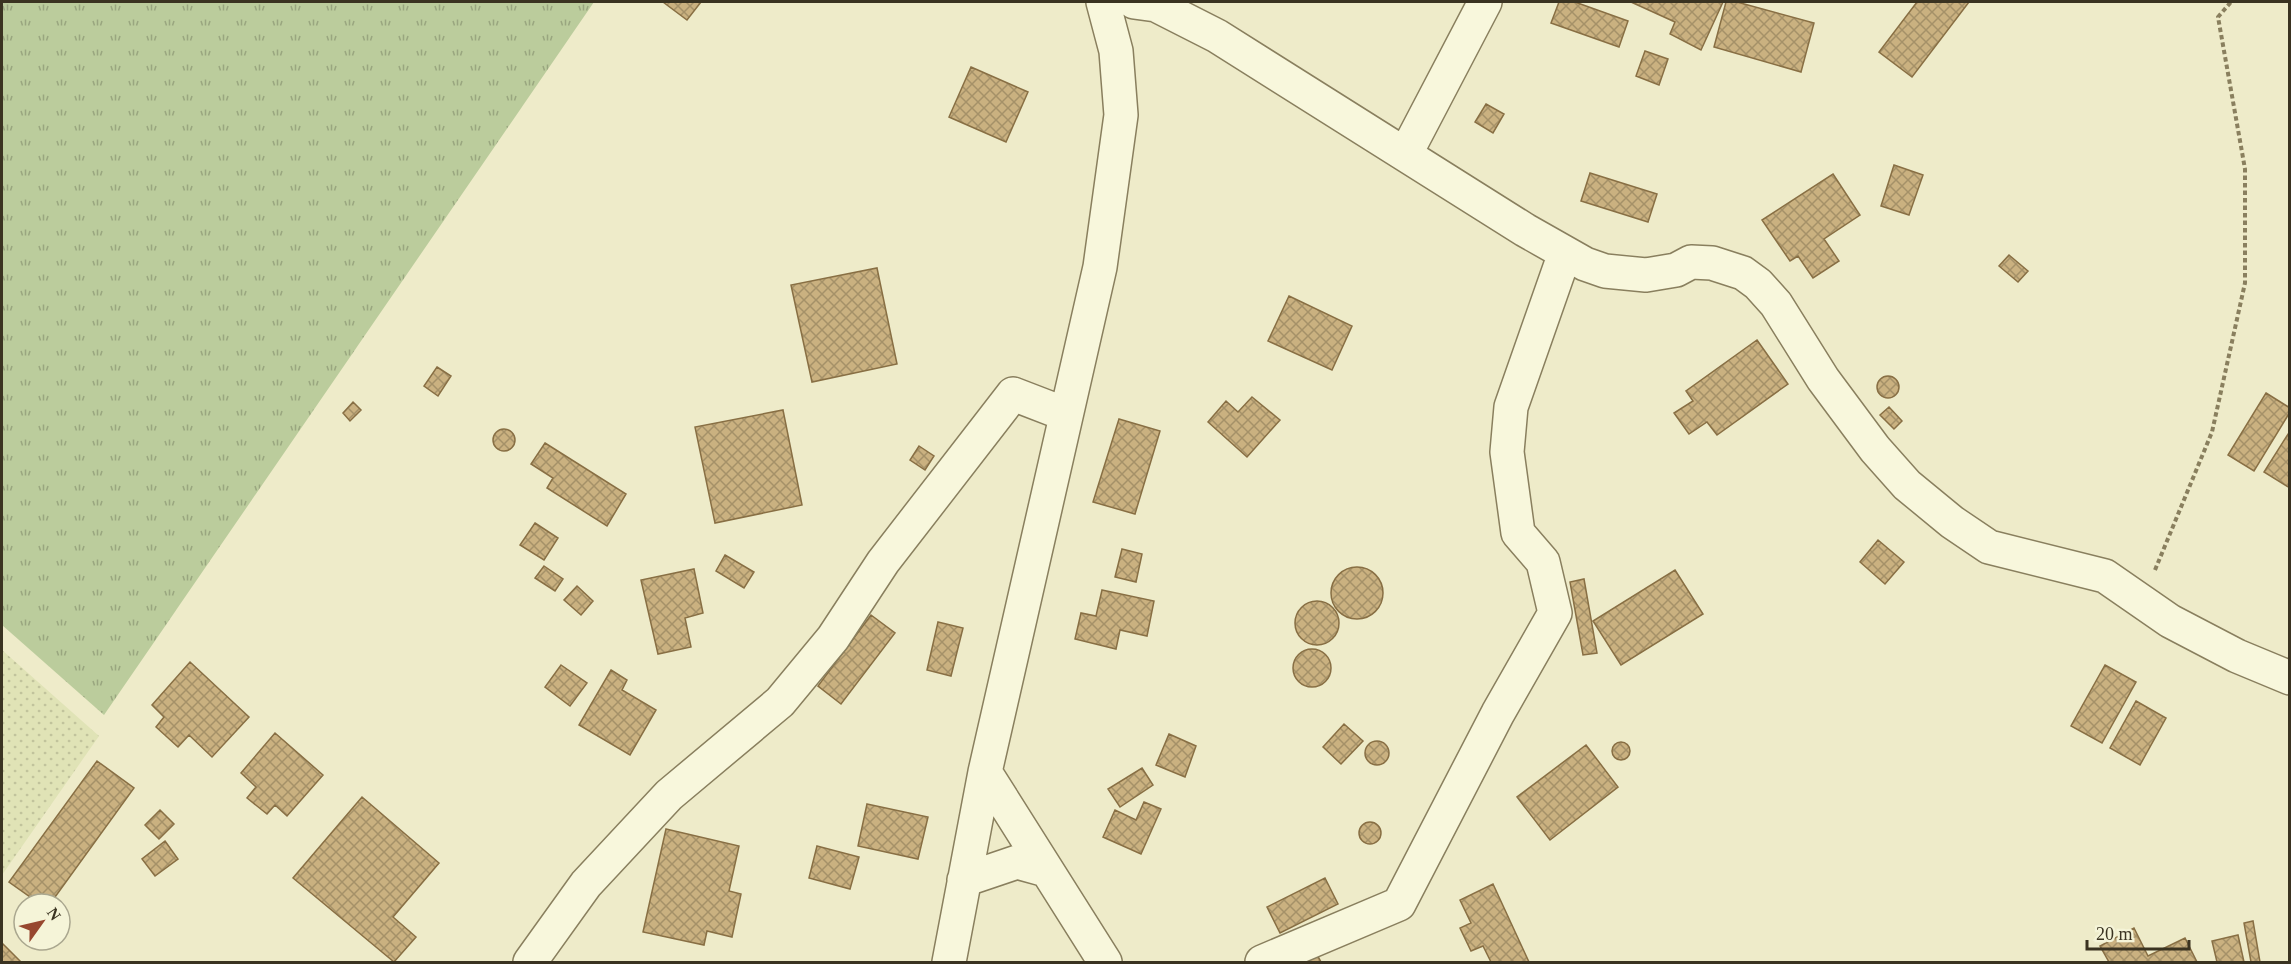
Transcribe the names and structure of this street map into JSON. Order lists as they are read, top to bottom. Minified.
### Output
{"scale_bar":"20 m","north":"top right"}
